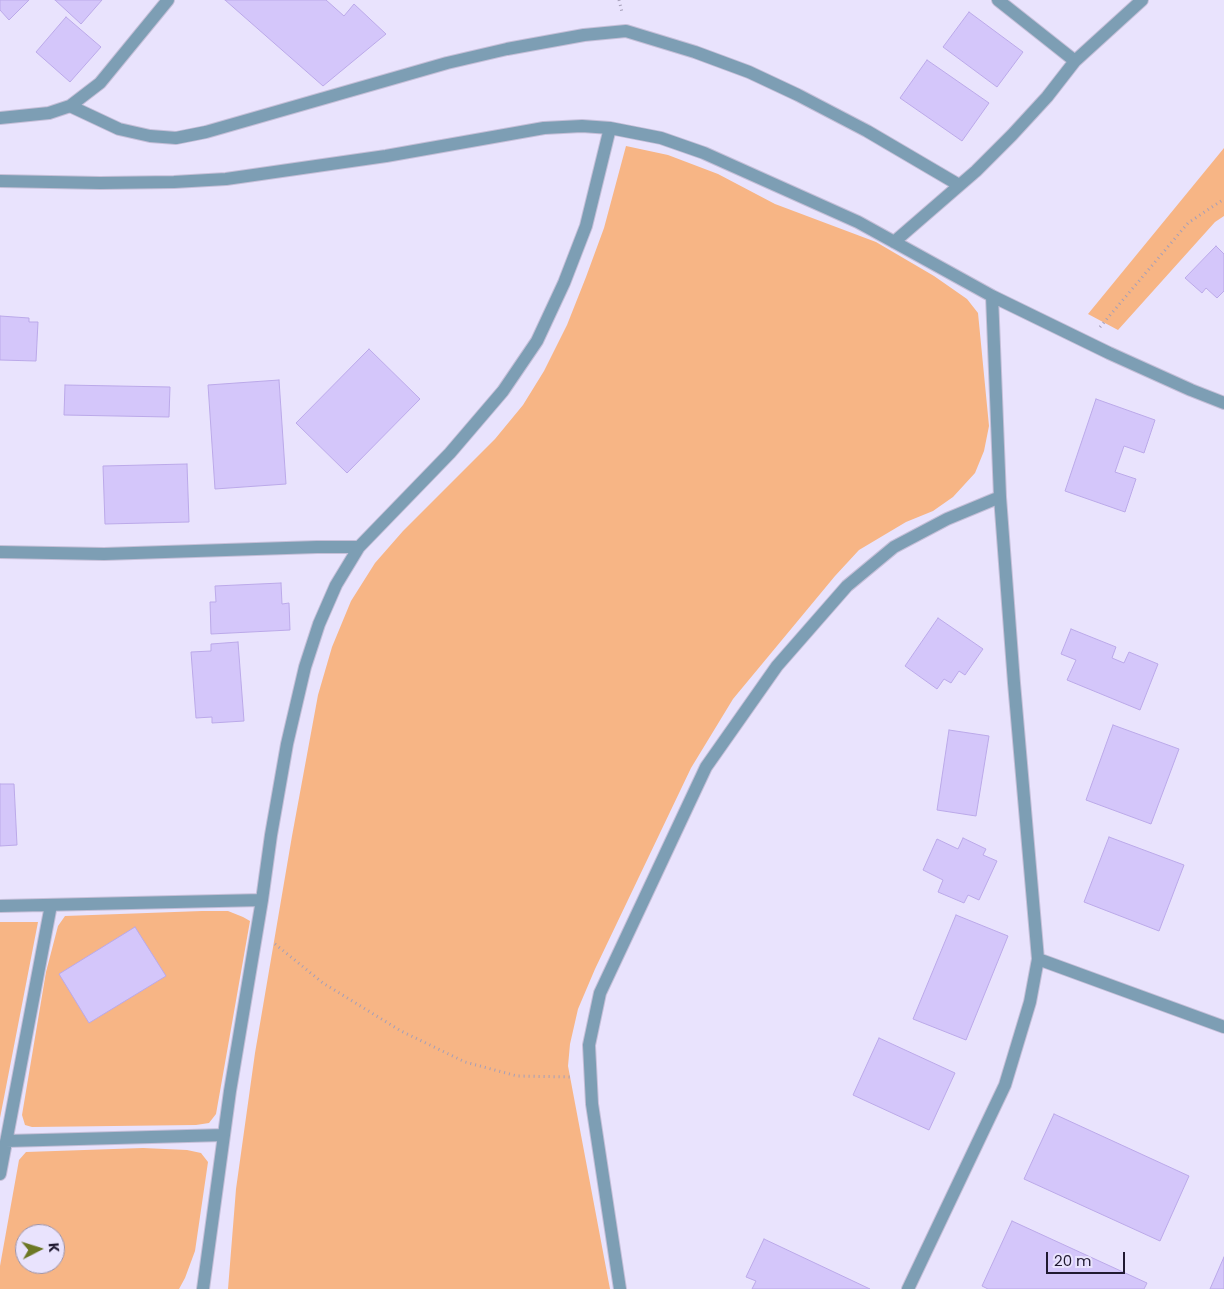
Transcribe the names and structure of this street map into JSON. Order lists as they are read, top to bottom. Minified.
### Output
{"scale_bar":"20 m","north":"right"}
